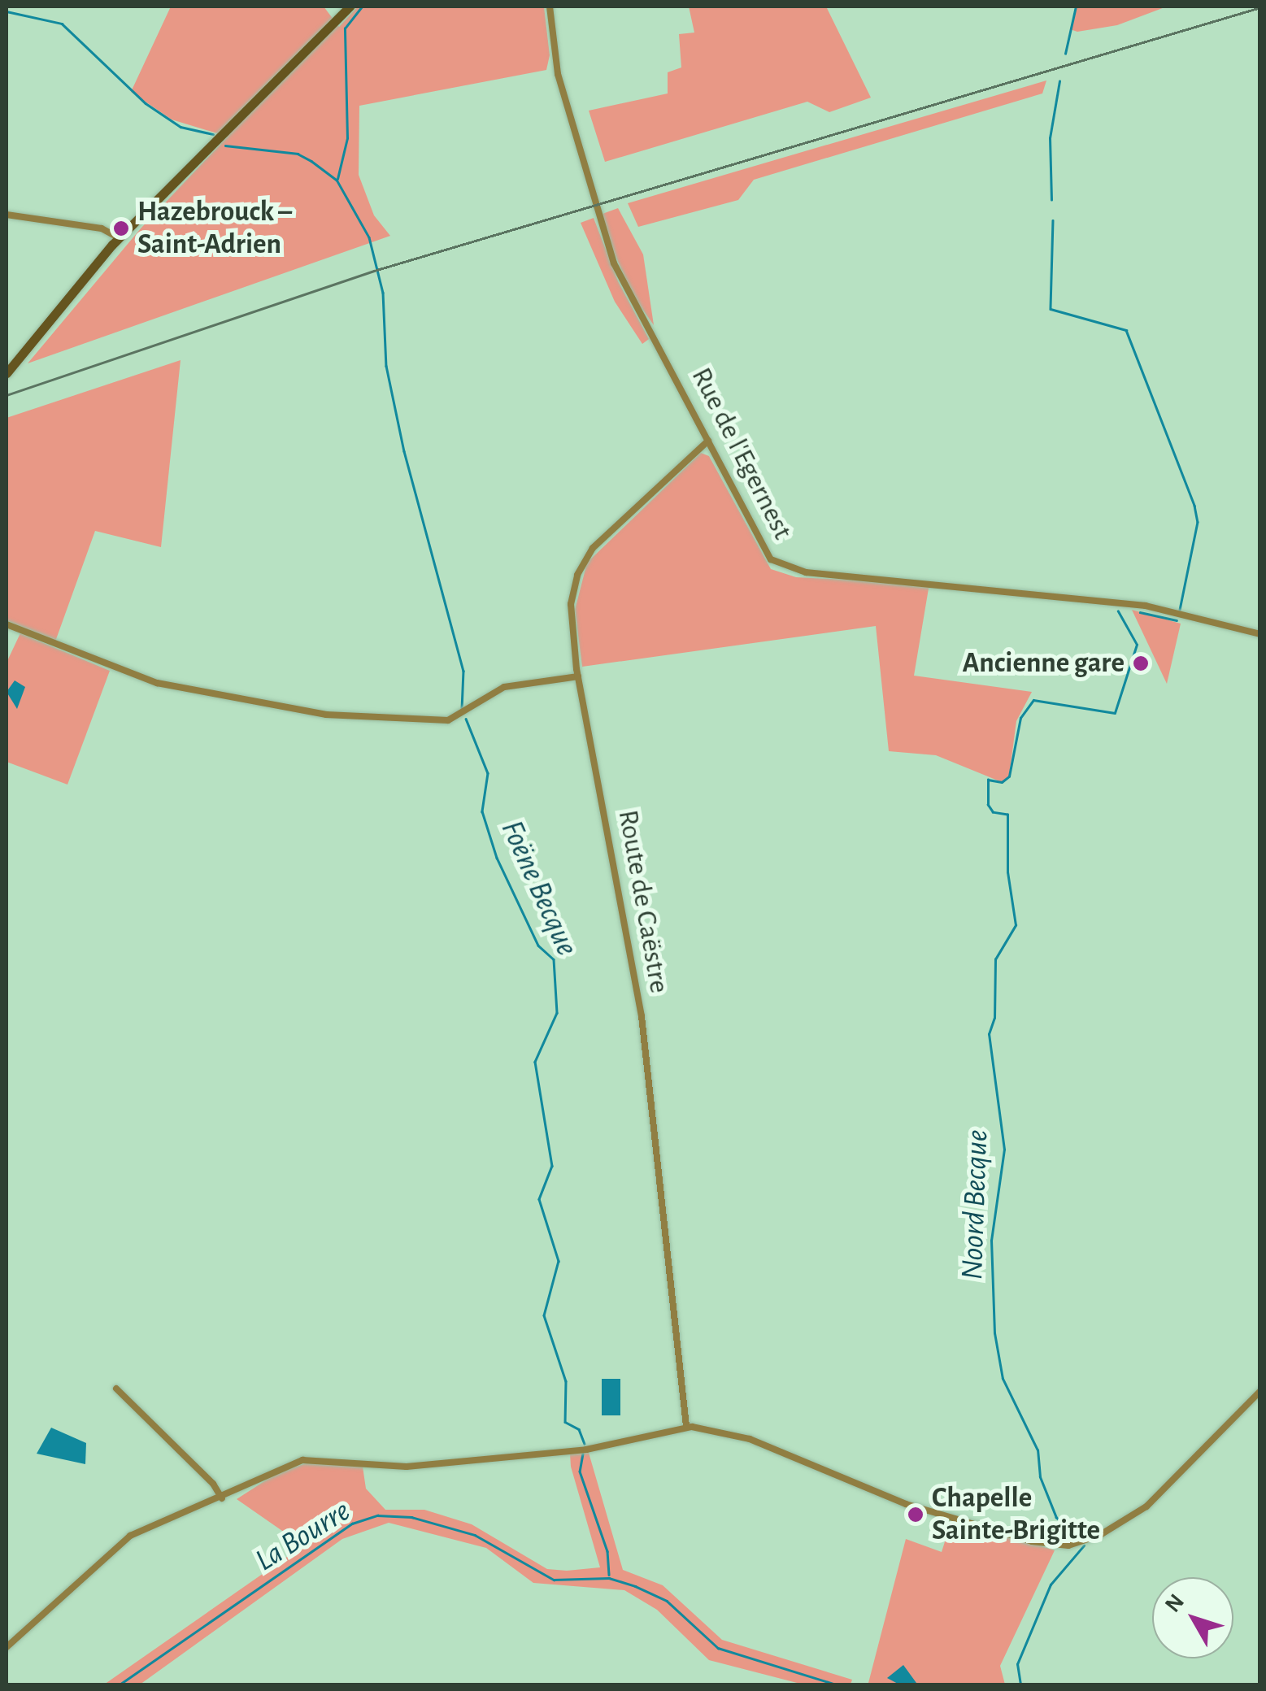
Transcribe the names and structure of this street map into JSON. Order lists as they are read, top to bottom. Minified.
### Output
{"streets":{"street":["Rue de l'Egernest","Route de Caëstre"]},"crossings":[["Rue de l'Egernest","Route de Caëstre"]],"water":["Foëne Becque","Noord Becque","La Bourre"],"places":["Hazebrouck – Saint-Adrien","Ancienne gare","Chapelle Sainte-Brigitte"],"north":"top left"}
